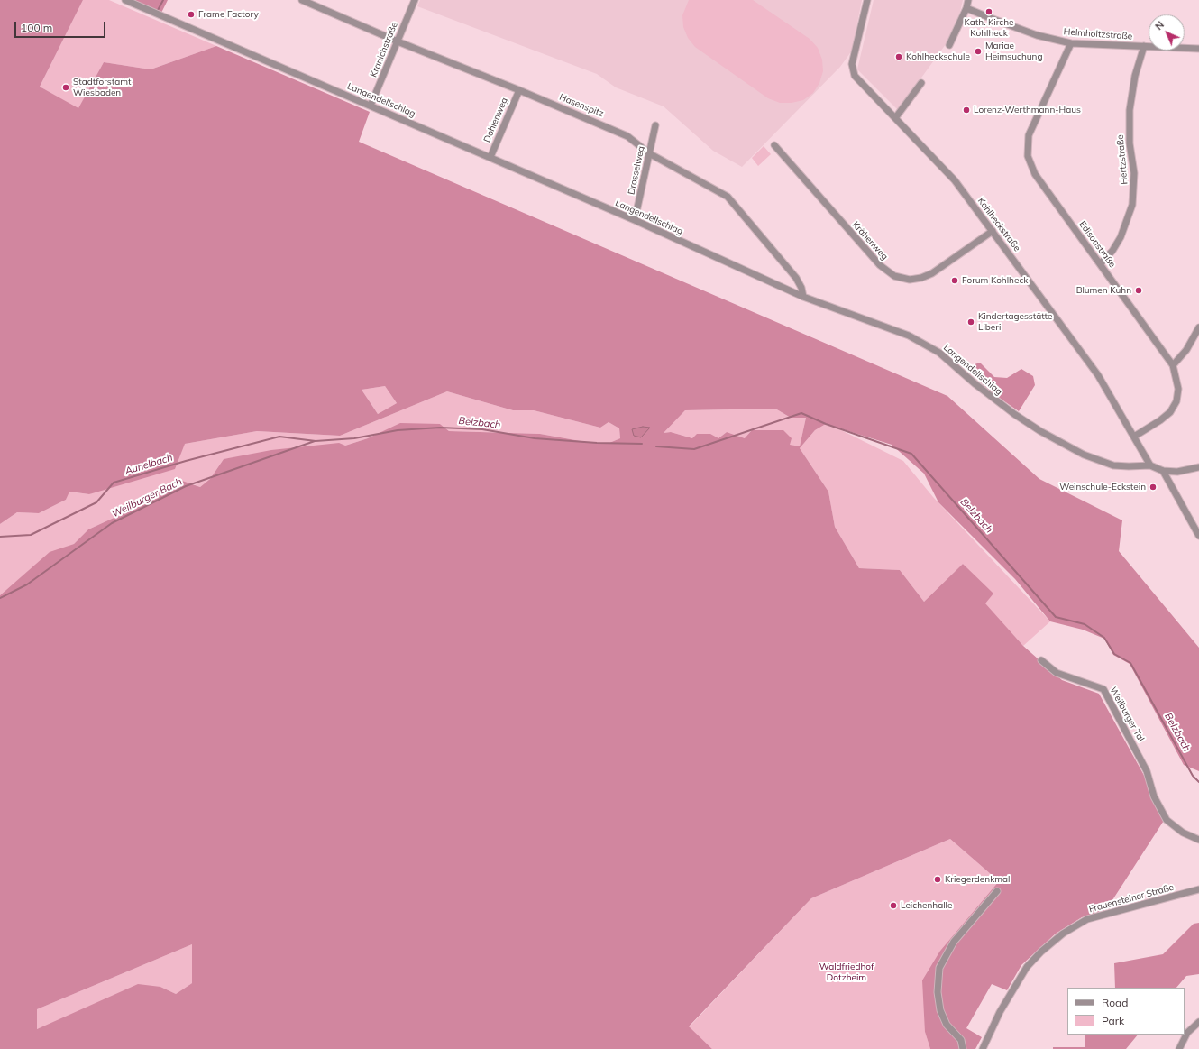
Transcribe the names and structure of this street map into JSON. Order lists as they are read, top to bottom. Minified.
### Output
{"streets":{"street":["Helmholtzstraße","Kranichstraße","Langendellschlag","Hasenspitz","Dohlenweg","Hertzstraße","Drosselweg","Kohlheckstraße","Krähenweg","Edisonstraße","Weilburger Tal","Frauensteiner Straße"]},"crossings":[["Helmholtzstraße","Hertzstraße"],["Helmholtzstraße","Edisonstraße"],["Kranichstraße","Langendellschlag"],["Kranichstraße","Hasenspitz"],["Langendellschlag","Hasenspitz"],["Langendellschlag","Dohlenweg"],["Langendellschlag","Drosselweg"],["Langendellschlag","Kohlheckstraße"],["Hasenspitz","Dohlenweg"],["Hasenspitz","Drosselweg"],["Hertzstraße","Edisonstraße"],["Kohlheckstraße","Krähenweg"],["Kohlheckstraße","Edisonstraße"]],"water":["Belzbach","Aunelbach","Weilburger Bach"],"parks":["Waldfriedhof Dotzheim"],"places":["Kath. Kirche Kohlheck","Frame Factory","Mariae Heimsuchung","Kohlheckschule","Stadtforstamt Wiesbaden","Lorenz-Werthmann-Haus","Forum Kohlheck","Blumen Kuhn","Kindertagesstätte Liberi","Weinschule-Eckstein","Kriegerdenkmal","Leichenhalle"],"legend":["Road","Park"],"scale_bar":"100 m","north":"top left"}
